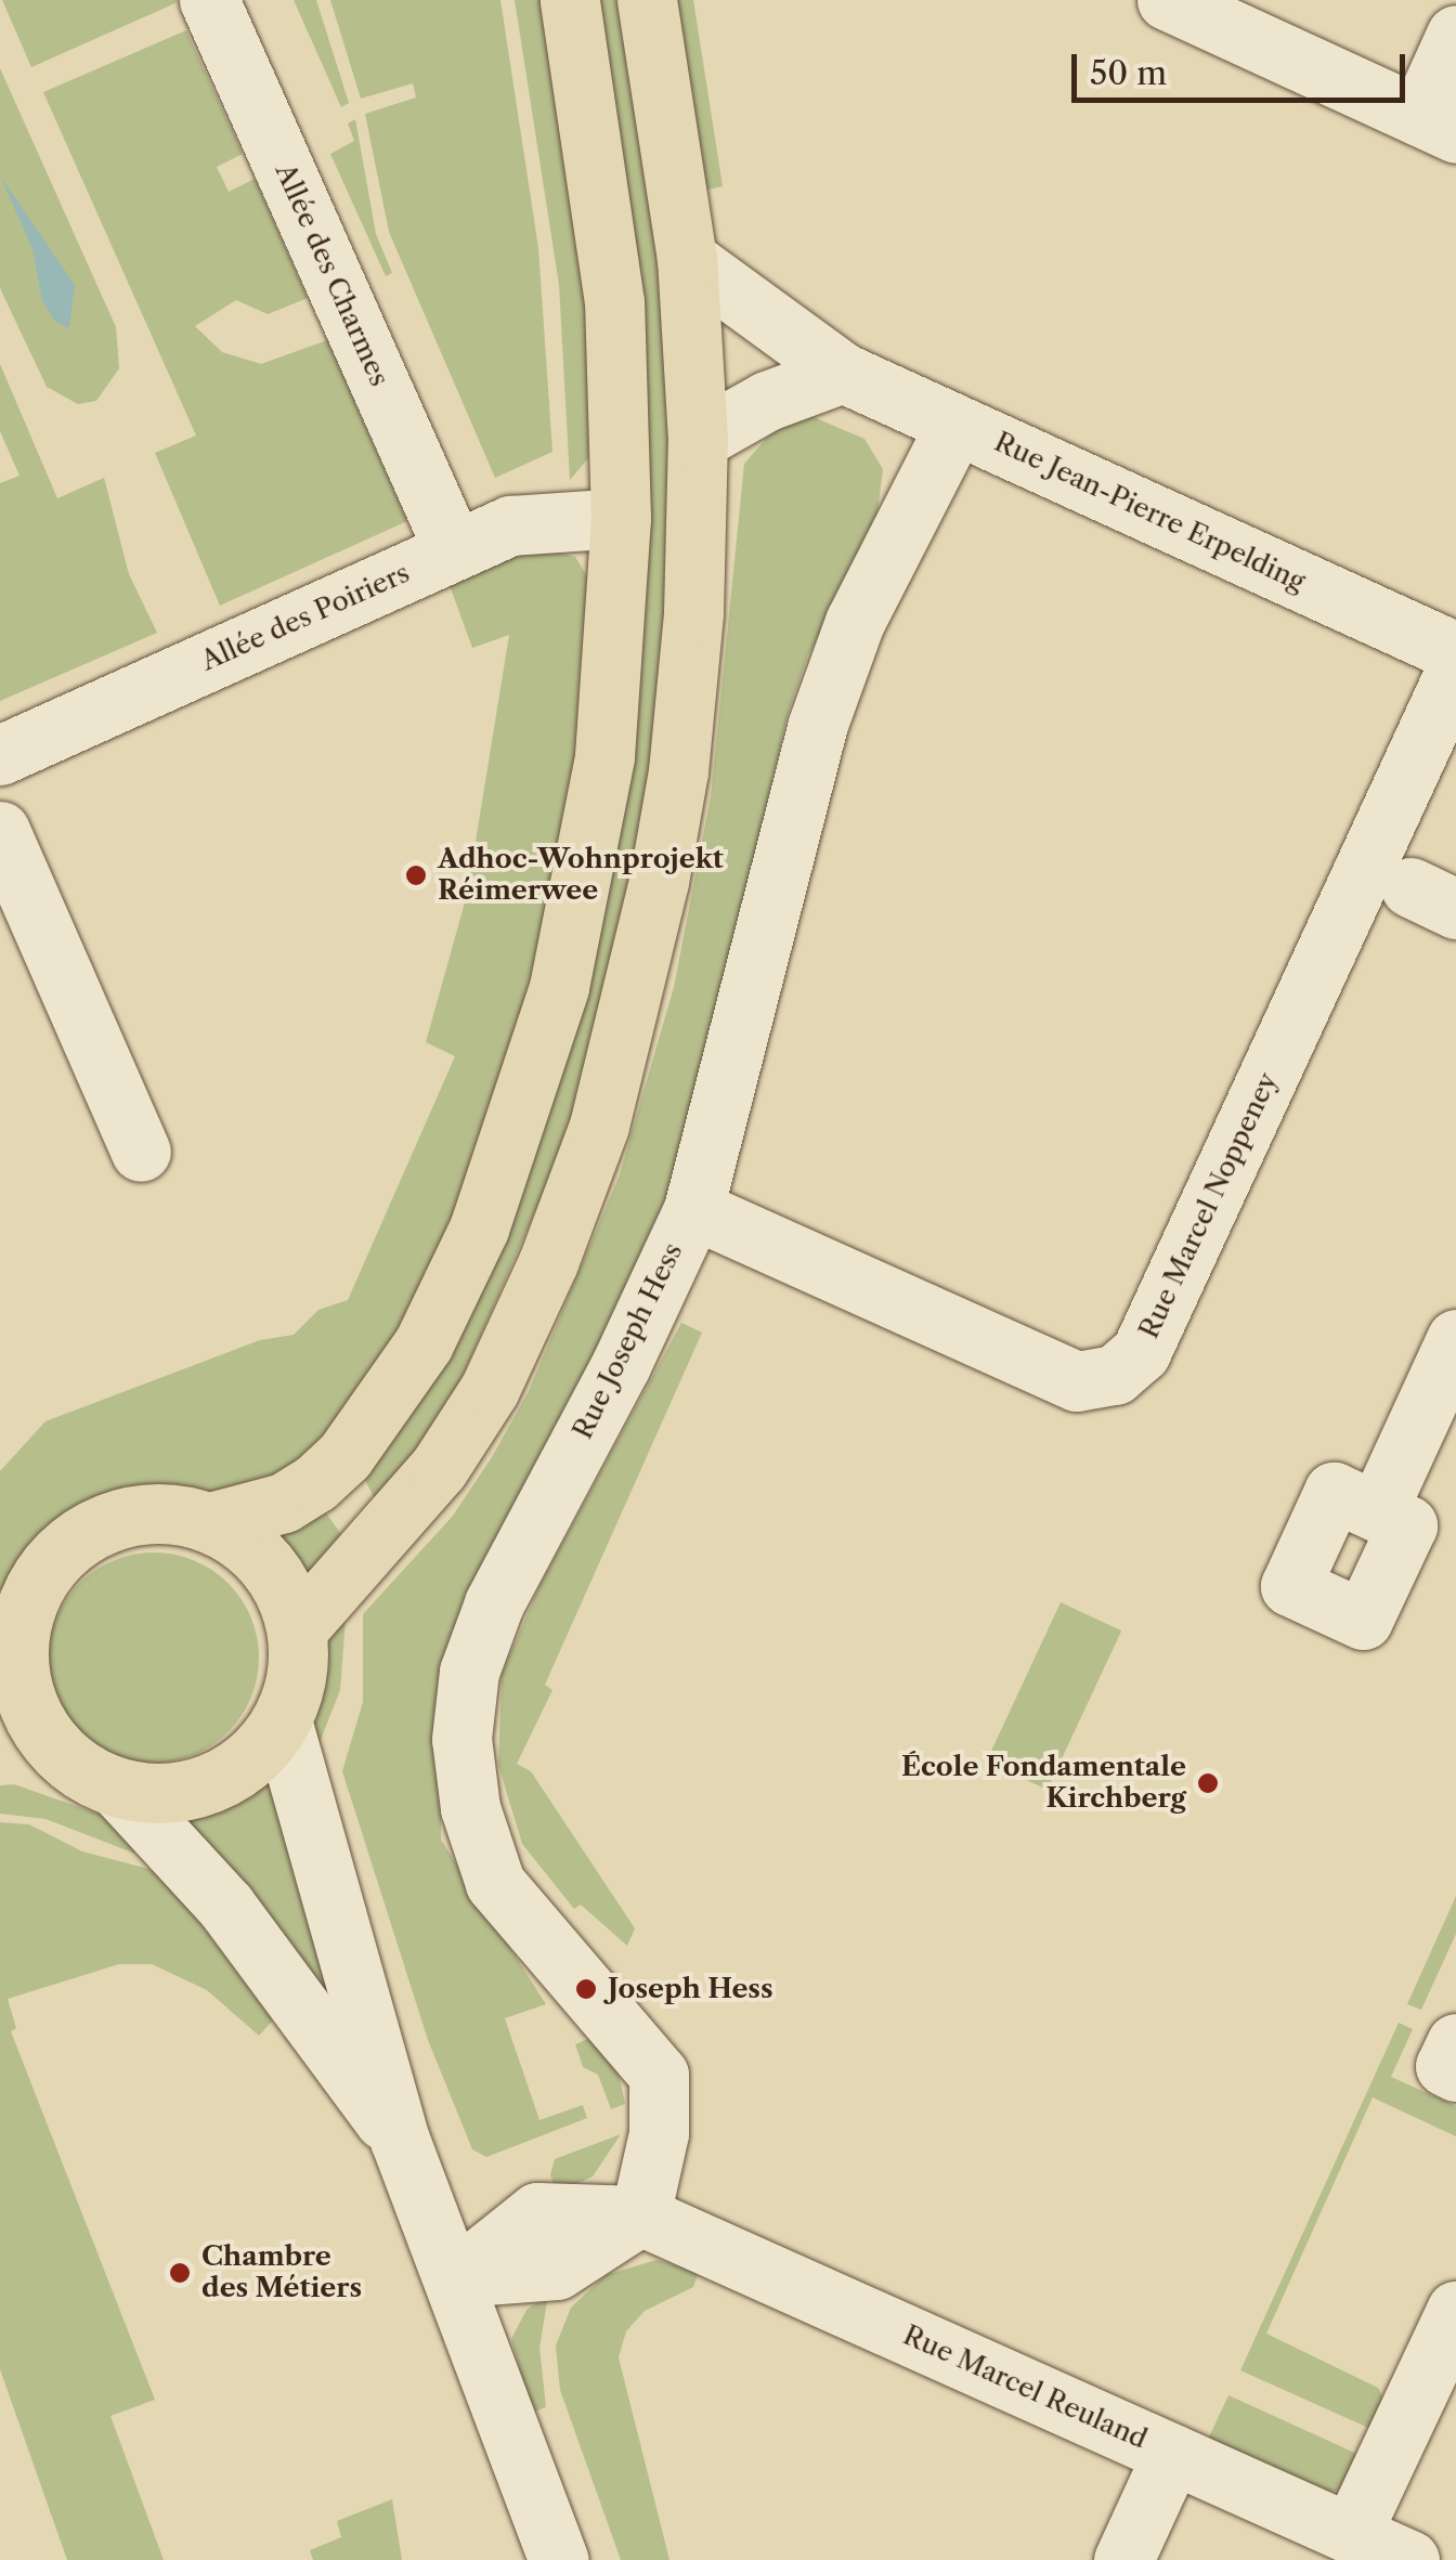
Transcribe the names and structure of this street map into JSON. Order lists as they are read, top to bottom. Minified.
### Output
{"streets":{"street":["Allée des Charmes","Rue Jean-Pierre Erpelding","Allée des Poiriers","Rue Marcel Noppeney","Rue Joseph Hess","Rue Marcel Reuland"]},"crossings":[["Allée des Charmes","Allée des Poiriers"],["Rue Jean-Pierre Erpelding","Rue Joseph Hess"],["Rue Marcel Noppeney","Rue Joseph Hess"],["Rue Joseph Hess","Rue Marcel Reuland"]],"places":["Adhoc-Wohnprojekt Réimerwee","École Fondamentale Kirchberg","Joseph Hess","Chambre des Métiers"],"scale_bar":"50 m"}
